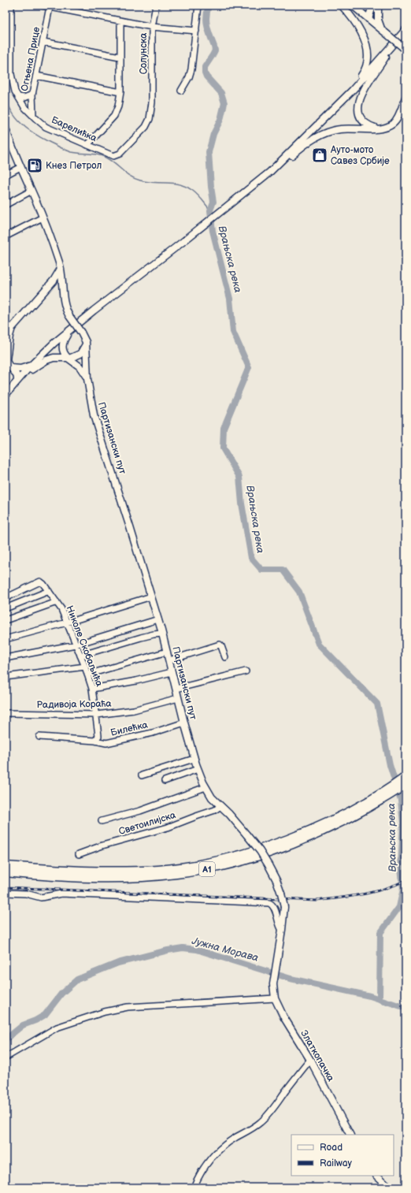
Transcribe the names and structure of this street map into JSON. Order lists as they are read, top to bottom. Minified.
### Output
{"streets":{"highway":["A1"],"main road":["Партизански пут","Златкопачка"],"street":["Солунска","Огњена Прице","Барелићка","Николе Скобаљића","Радивоја Кораћа","Билећка","Светоилијска"]},"crossings":[["Солунска","Барелићка"],["Огњена Прице","Барелићка"],["Партизански пут","Радивоја Кораћа"],["Партизански пут","Билећка"],["Партизански пут","Светоилијска"],["Партизански пут","Златкопачка"],["Николе Скобаљића","Радивоја Кораћа"],["Николе Скобаљића","Билећка"]],"water":["Врањска река","Јужна Морава"],"places":{"shop":["Ауто-мото Савез Србије"],"fuel station":["Кнез Петрол"]},"legend":["Road","Railway"]}
